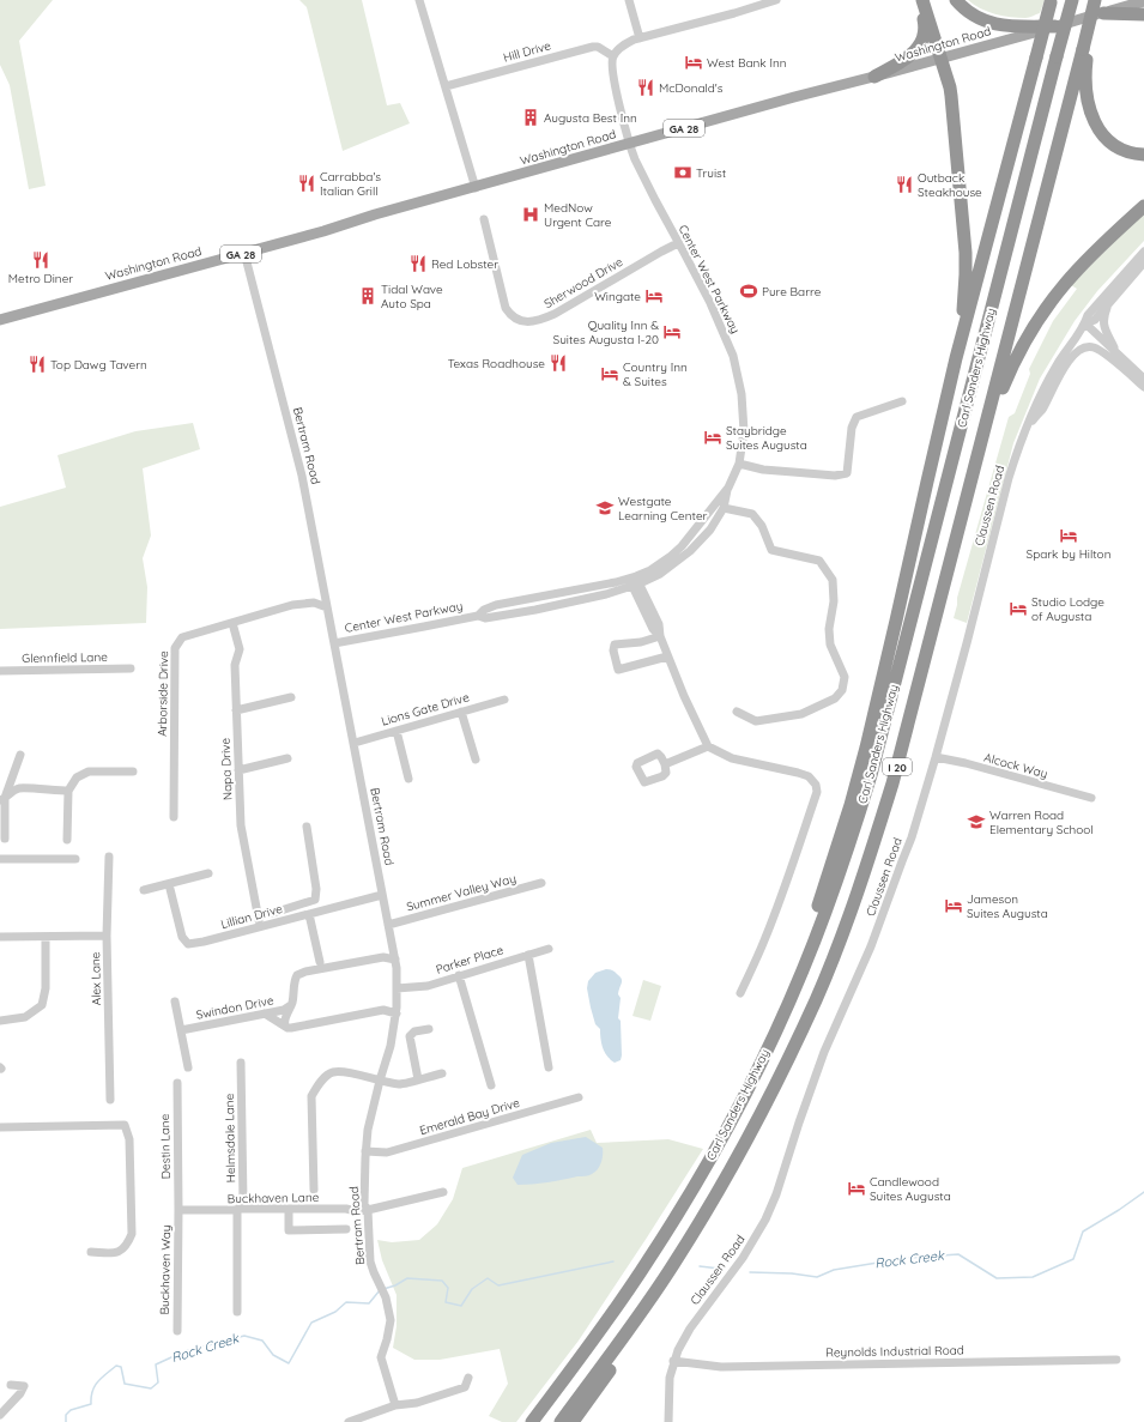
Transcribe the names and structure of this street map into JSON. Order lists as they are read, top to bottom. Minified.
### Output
{"streets":{"highway":["Carl Sanders Highway","I 20"],"main road":["Washington Road","GA 28"],"street":["Hill Drive","Center West Parkway","Sherwood Drive","Bertram Road","Claussen Road","Glennfield Lane","Arborside Drive","Lions Gate Drive","Alcock Way","Napa Drive","Summer Valley Way","Lillian Drive","Parker Place","Alex Lane","Swindon Drive","Emerald Bay Drive","Helmsdale Lane","Destin Lane","Buckhaven Lane","Buckhaven Way","Reynolds Industrial Road"]},"crossings":[["Washington Road","Center West Parkway"],["Washington Road","Bertram Road"],["Hill Drive","Center West Parkway"],["Center West Parkway","Sherwood Drive"],["Center West Parkway","Bertram Road"],["Bertram Road","Arborside Drive"],["Bertram Road","Lions Gate Drive"],["Bertram Road","Summer Valley Way"],["Bertram Road","Lillian Drive"],["Bertram Road","Parker Place"],["Bertram Road","Emerald Bay Drive"],["Bertram Road","Buckhaven Lane"],["Claussen Road","Alcock Way"],["Claussen Road","Reynolds Industrial Road"],["Arborside Drive","Napa Drive"],["Helmsdale Lane","Buckhaven Lane"],["Destin Lane","Buckhaven Lane"],["Destin Lane","Buckhaven Way"],["Buckhaven Lane","Buckhaven Way"]],"water":["Rock Creek"],"places":{"hotel":["West Bank Inn","Wingate","Quality Inn & Suites Augusta I-20","Country Inn & Suites","Staybridge Suites Augusta","Spark by Hilton","Studio Lodge of Augusta","Jameson Suites Augusta","Candlewood Suites Augusta"],"restaurant":["McDonald's","Carrabba's Italian Grill","Outback Steakhouse","Metro Diner","Red Lobster","Texas Roadhouse","Top Dawg Tavern"],"building":["Augusta Best Inn","Tidal Wave Auto Spa"],"bank":["Truist"],"hospital":["MedNow Urgent Care"],"sports":["Pure Barre"],"school or university":["Westgate Learning Center","Warren Road Elementary School"]}}
